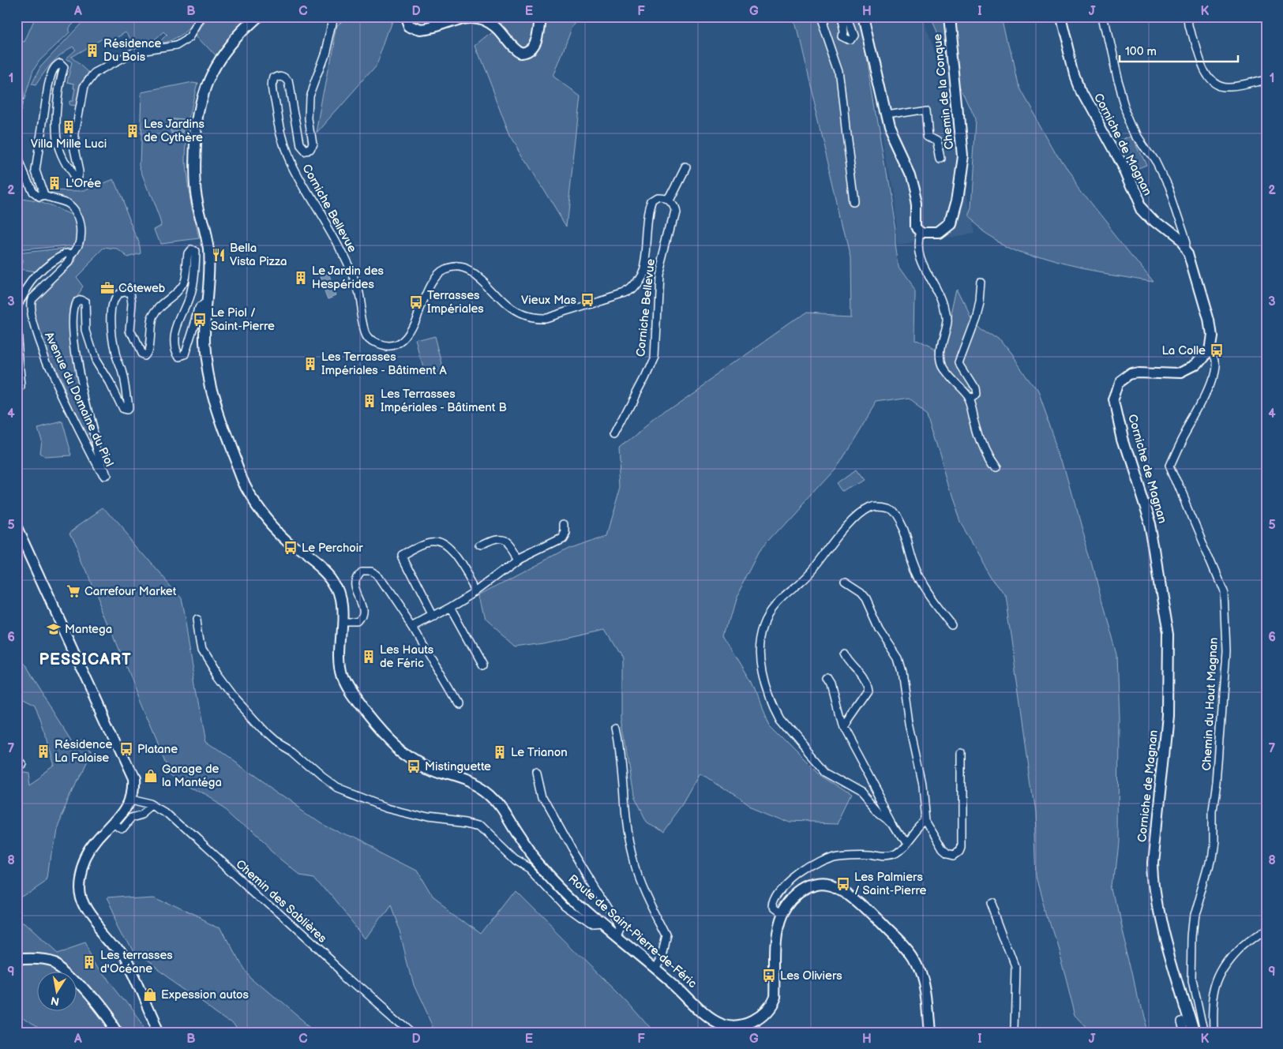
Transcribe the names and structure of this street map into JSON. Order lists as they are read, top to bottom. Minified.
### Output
{"streets":{"street":["Chemin de la Conque","Corniche de Magnan","Corniche Bellevue","Avenue du Domaine du Piol","Chemin du Haut Magnan","Chemin des Sablières","Route de Saint-Pierre-de-Féric"]},"crossings":[["Corniche de Magnan","Chemin du Haut Magnan"],["Avenue du Domaine du Piol","Route de Saint-Pierre-de-Féric"]],"districts":["PESSICART"],"places":{"building":["Résidence Du Bois","Villa Mille Luci","Les Jardins de Cythère","L'Orée","Le Jardin des Hespérides","Les Terrasses Impériales - Bâtiment A","Les Terrasses Impériales - Bâtiment B","Les Hauts de Féric","Résidence La Falaise","Le Trianon","Les terrasses d'Océane"],"restaurant":["Bella Vista Pizza"],"office":["Côteweb"],"bus stop":["Vieux Mas","Terrasses Impériales","Le Piol / Saint-Pierre","La Colle","Le Perchoir","Platane","Mistinguette","Les Palmiers / Saint-Pierre","Les Oliviers"],"supermarket":["Carrefour Market"],"school or university":["Mantega"],"shop":["Garage de la Mantéga","Expession autos"]},"scale_bar":"100 m","north":"bottom","grid":{"columns":["A","B","C","D","E","F","G","H","I","J","K"],"rows":["1","2","3","4","5","6","7","8","9"]}}
